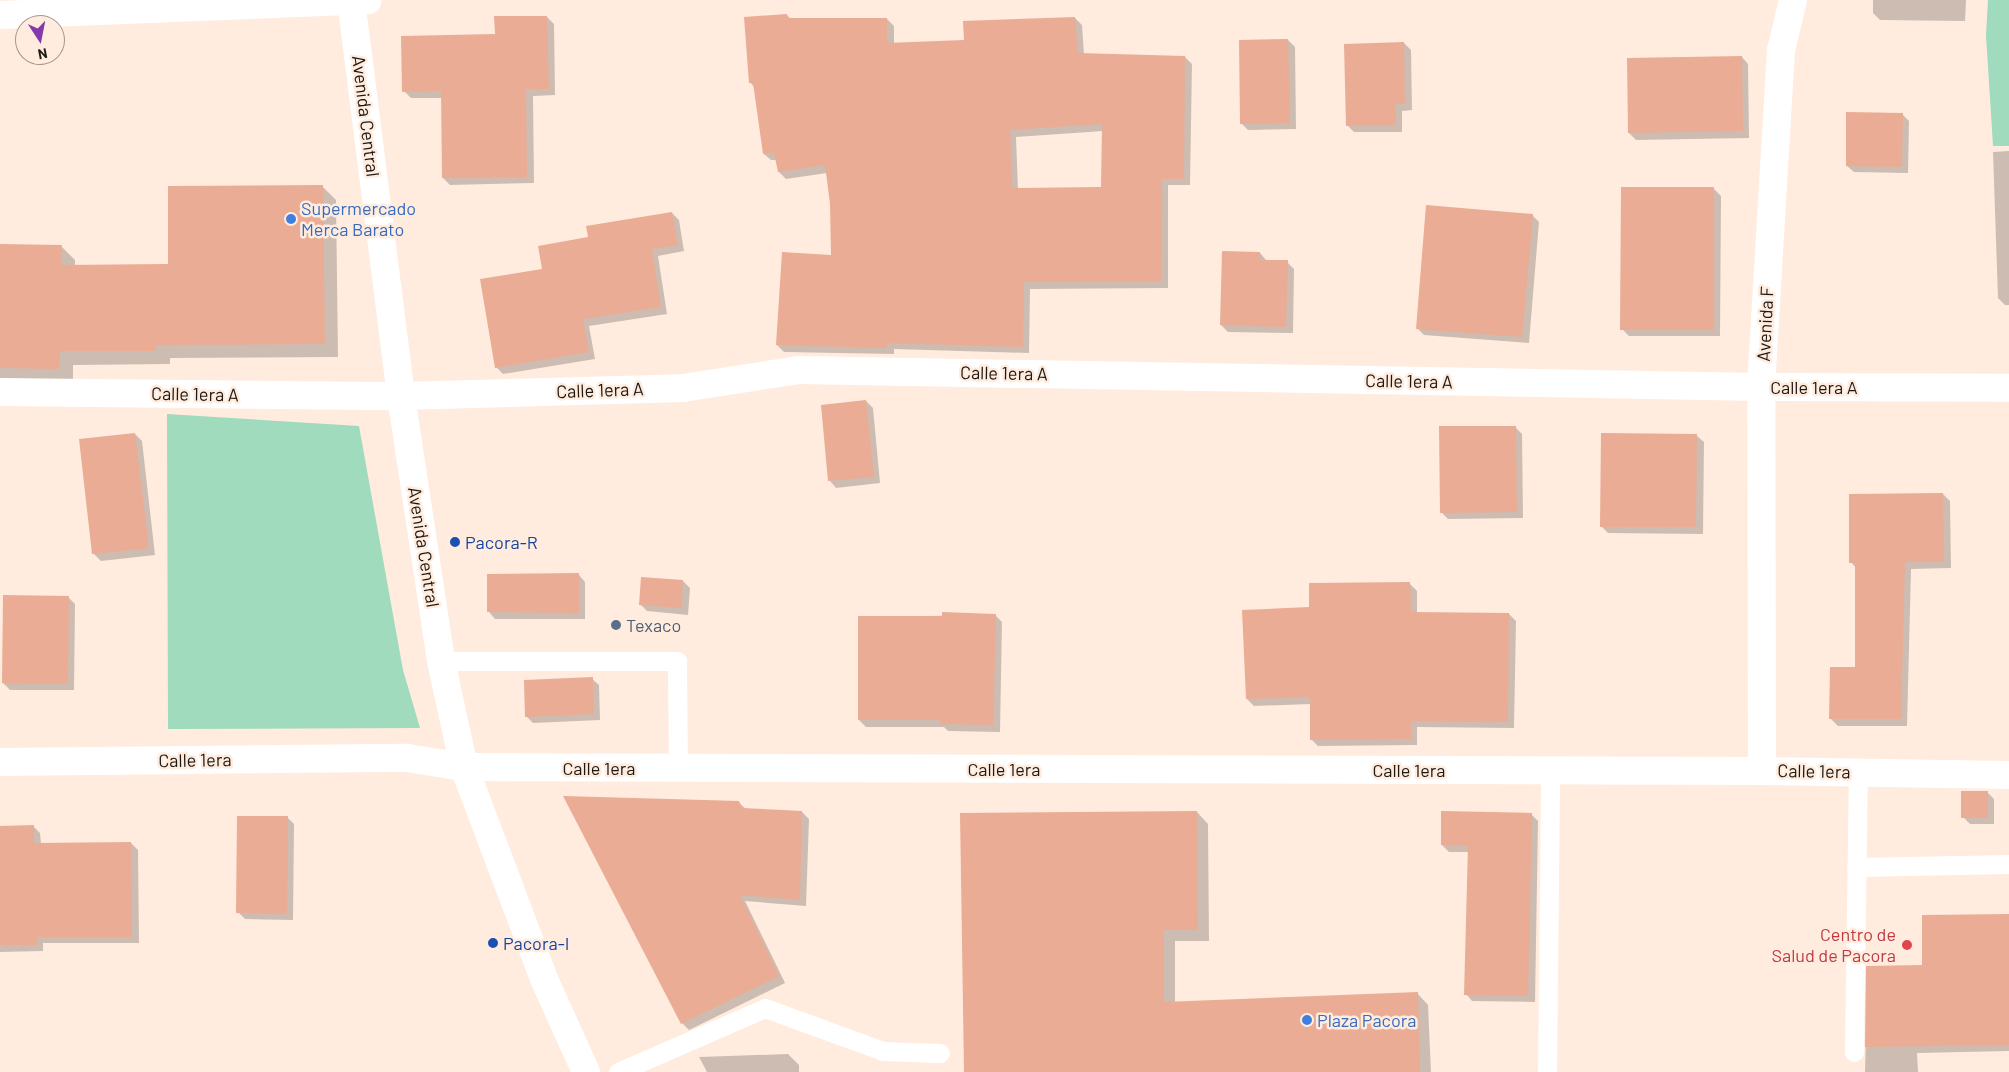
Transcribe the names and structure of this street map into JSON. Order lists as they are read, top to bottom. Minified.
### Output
{"streets":{"street":["Avenida Central","Avenida F","Calle 1era A","Calle 1era"]},"crossings":[["Avenida Central","Calle 1era A"],["Avenida Central","Calle 1era"],["Avenida F","Calle 1era A"],["Avenida F","Calle 1era"]],"places":["Supermercado Merca Barato","Pacora-R","Texaco","Pacora-I","Centro de Salud de Pacora","Plaza Pacora"],"north":"bottom"}
